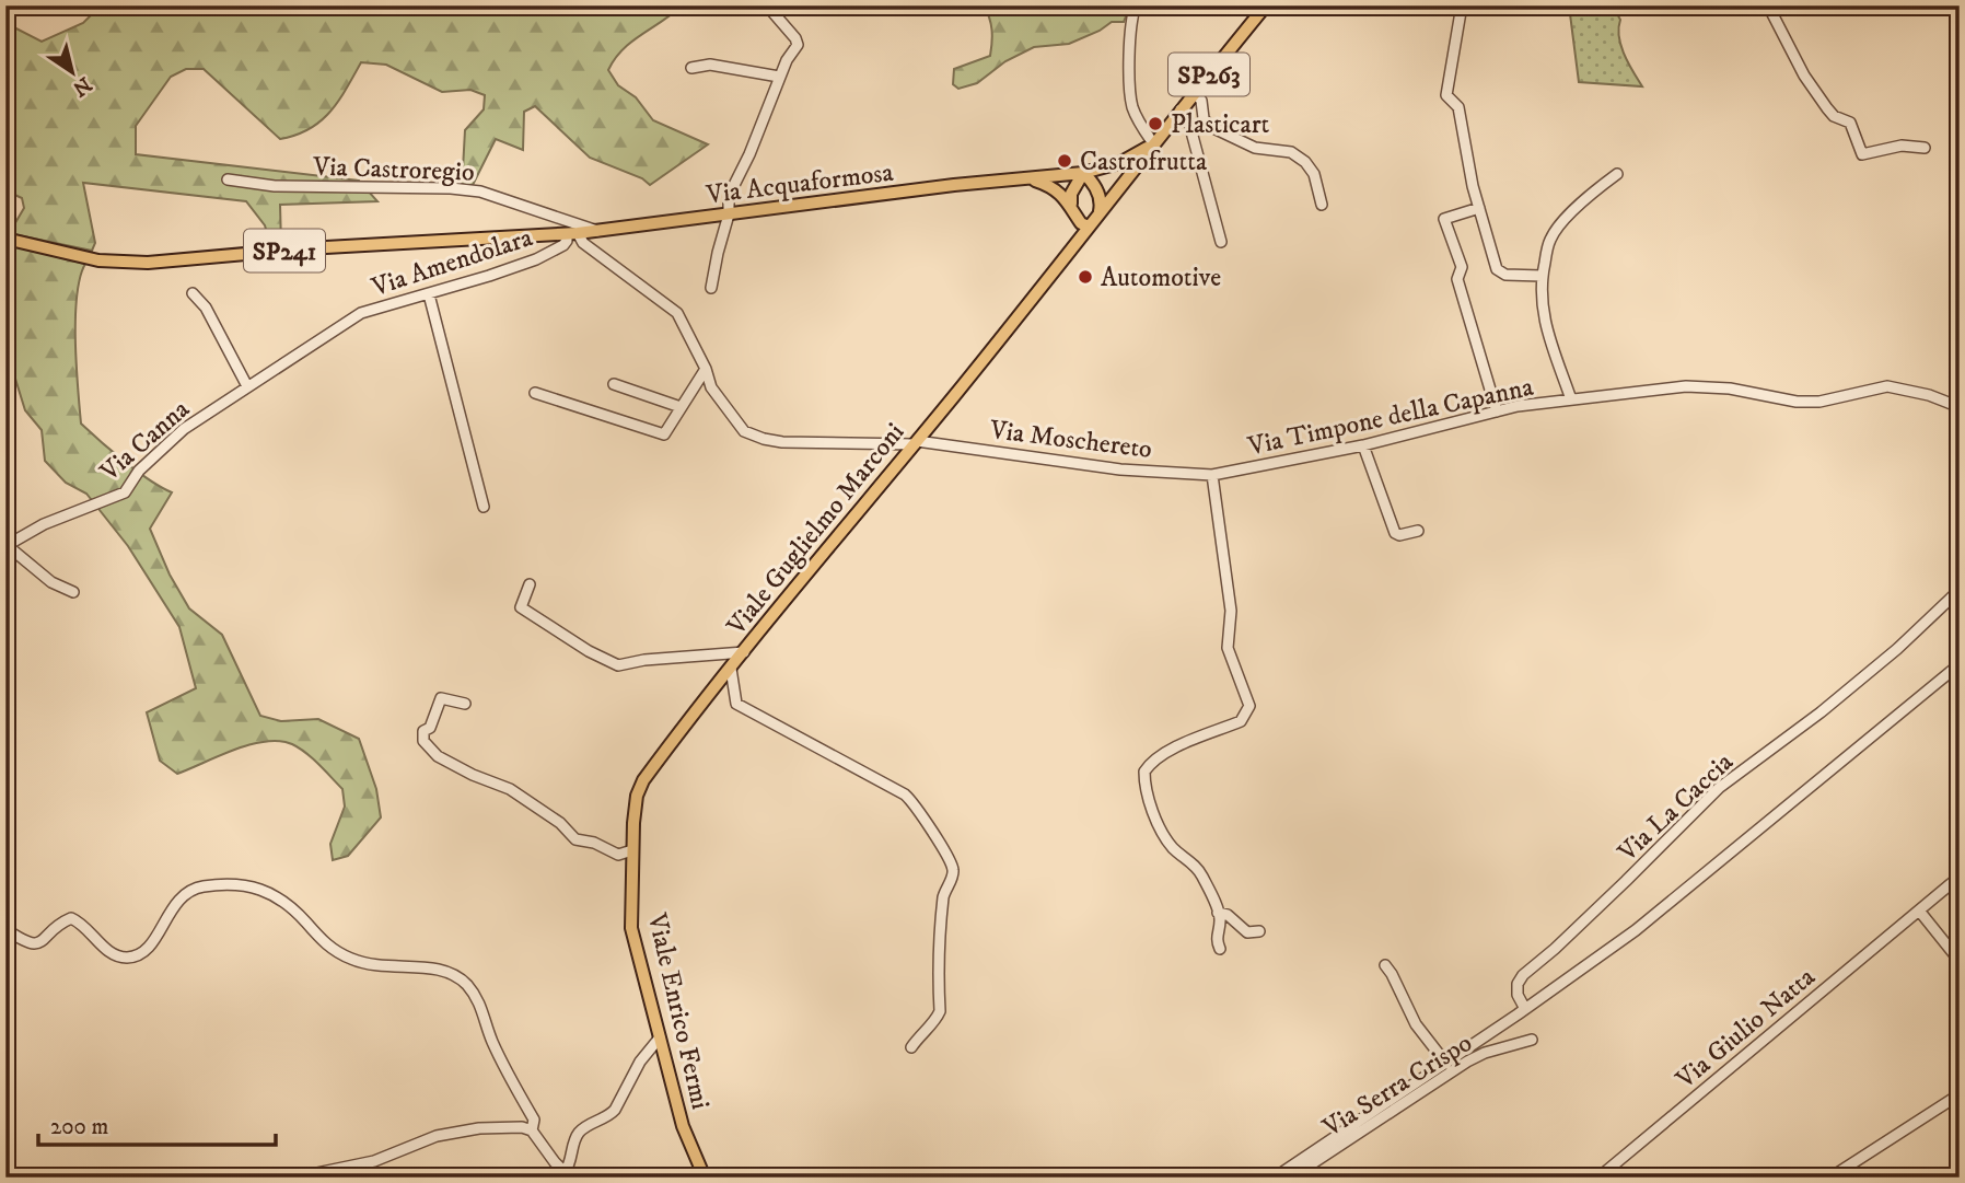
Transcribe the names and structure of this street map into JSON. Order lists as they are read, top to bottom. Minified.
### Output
{"streets":{"main road":["SP263","Via Acquaformosa","SP241","Viale Guglielmo Marconi","Viale Enrico Fermi"],"street":["Via Castroregio","Via Amendolara","Via Timpone della Capanna","Via Moschereto","Via Canna","Via La Caccia","Via Giulio Natta","Via Serra Crispo"]},"crossings":[["SP263","SP241"],["SP263","Viale Guglielmo Marconi"],["Via Castroregio","Via Acquaformosa"],["Via Acquaformosa","SP241"],["Via Acquaformosa","Via Amendolara"],["Via Acquaformosa","Via Moschereto"],["SP241","Via Amendolara"],["SP241","Via Moschereto"],["Via Amendolara","Via Moschereto"],["Via Amendolara","Via Canna"],["Via Timpone della Capanna","Via Moschereto"],["Via Moschereto","Viale Guglielmo Marconi"],["Viale Guglielmo Marconi","Viale Enrico Fermi"]],"places":["Plasticart","Castrofrutta","Automotive"],"scale_bar":"200 m","north":"bottom right"}
